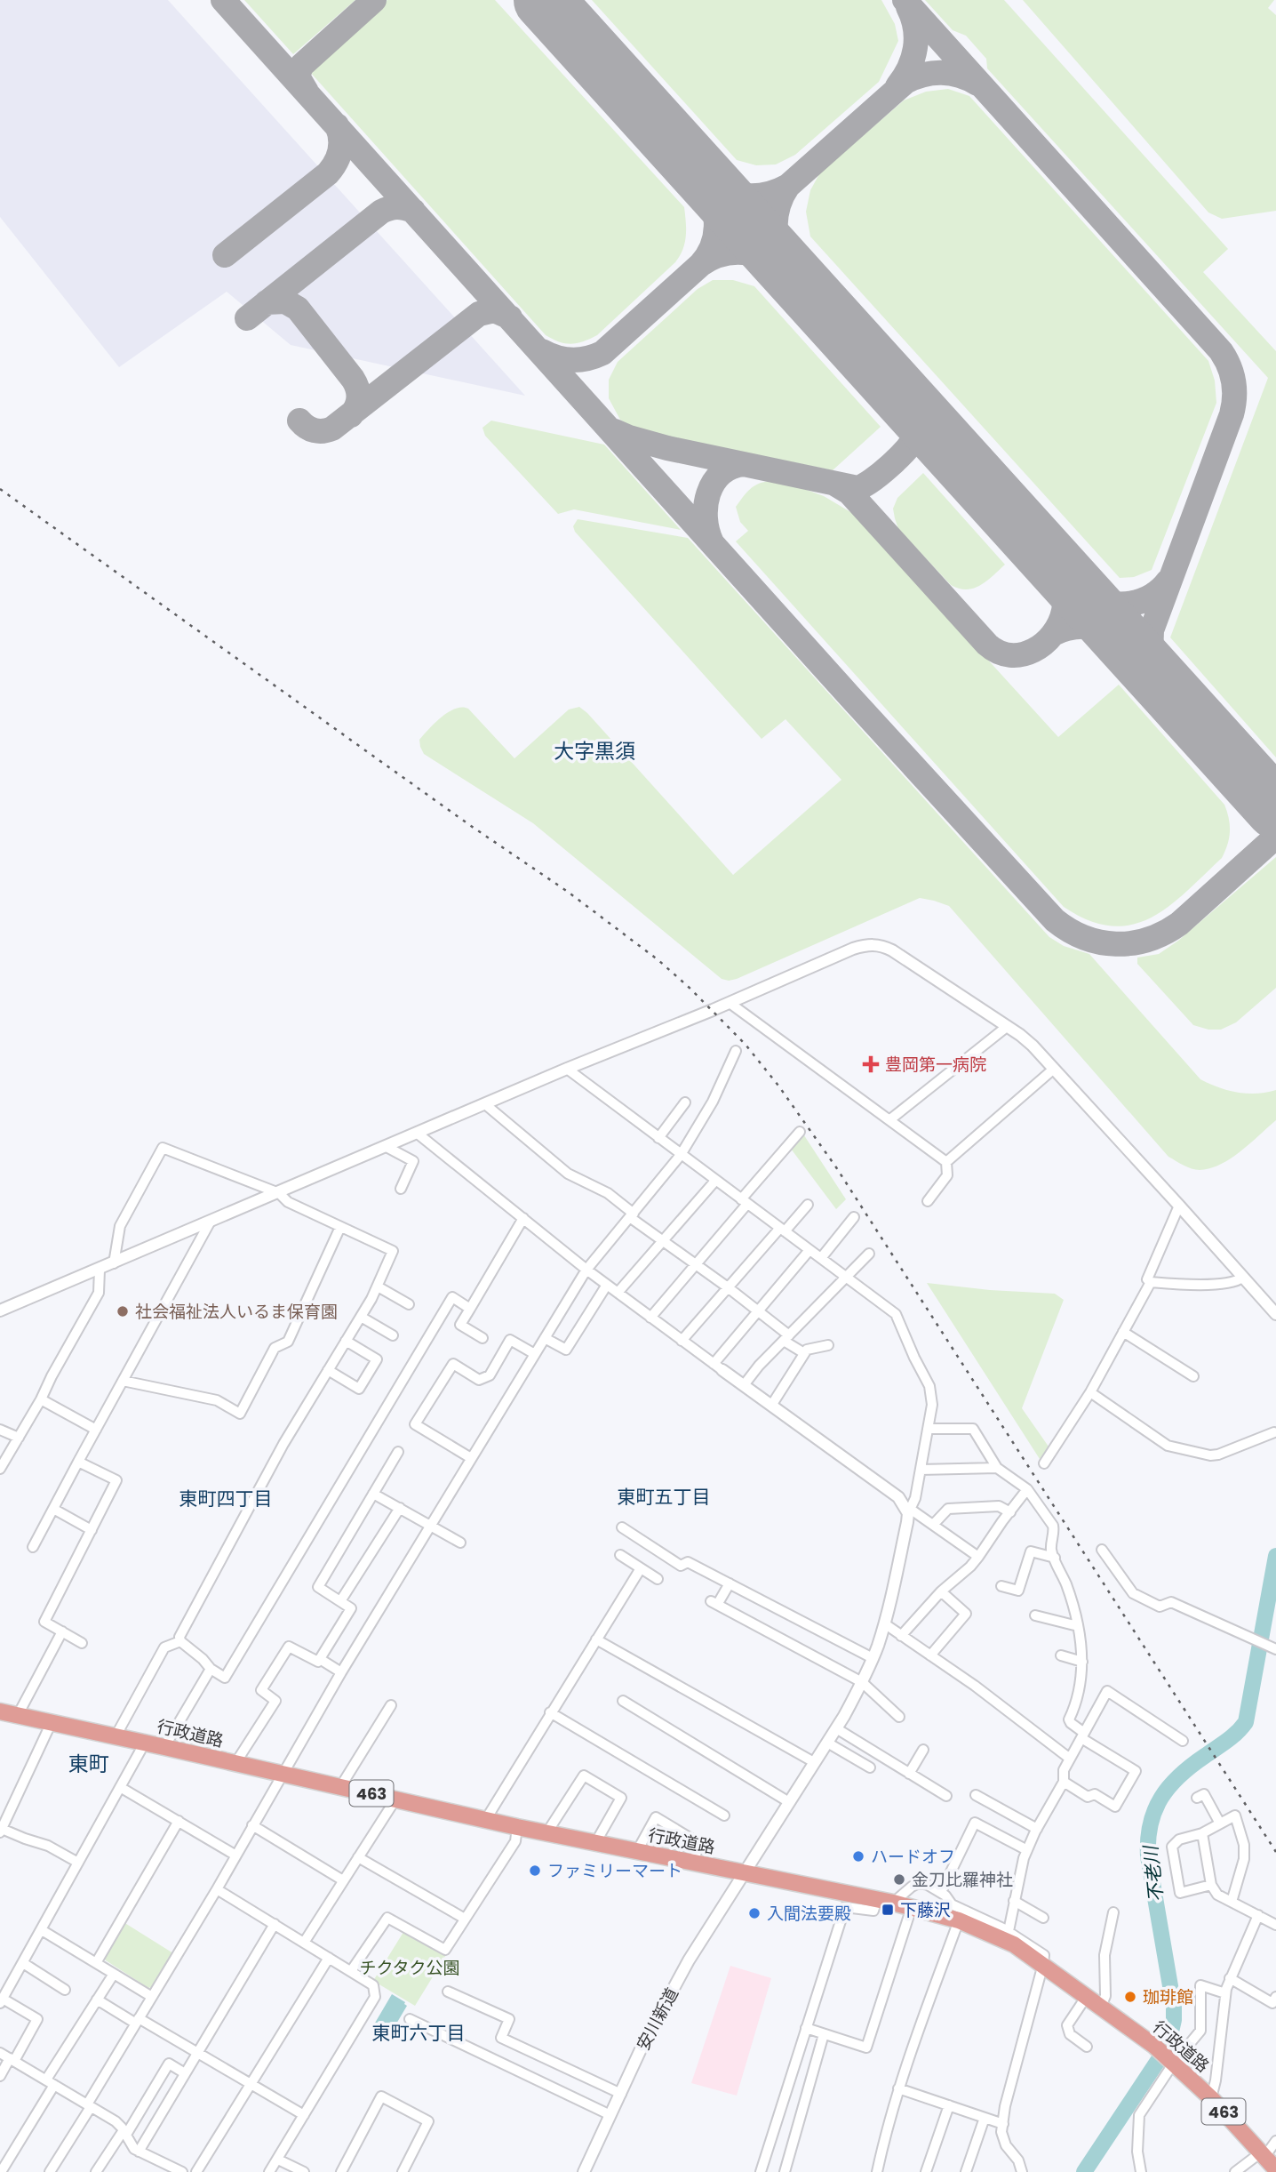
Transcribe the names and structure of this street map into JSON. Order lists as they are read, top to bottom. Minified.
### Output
{"streets":{"highway":["行政道路","463"],"street":["安川新道"]},"crossings":[["行政道路","安川新道"]],"districts":["大字黒須","東町五丁目","東町四丁目","東町","東町六丁目"],"water":["不老川"],"parks":["チクタク公園"],"places":{"health":["豊岡第一病院"],"other":["社会福祉法人いるま保育園","ハードオフ","ファミリーマート","金刀比羅神社","入間法要殿","珈琲館"],"transit":["下藤沢"]}}
